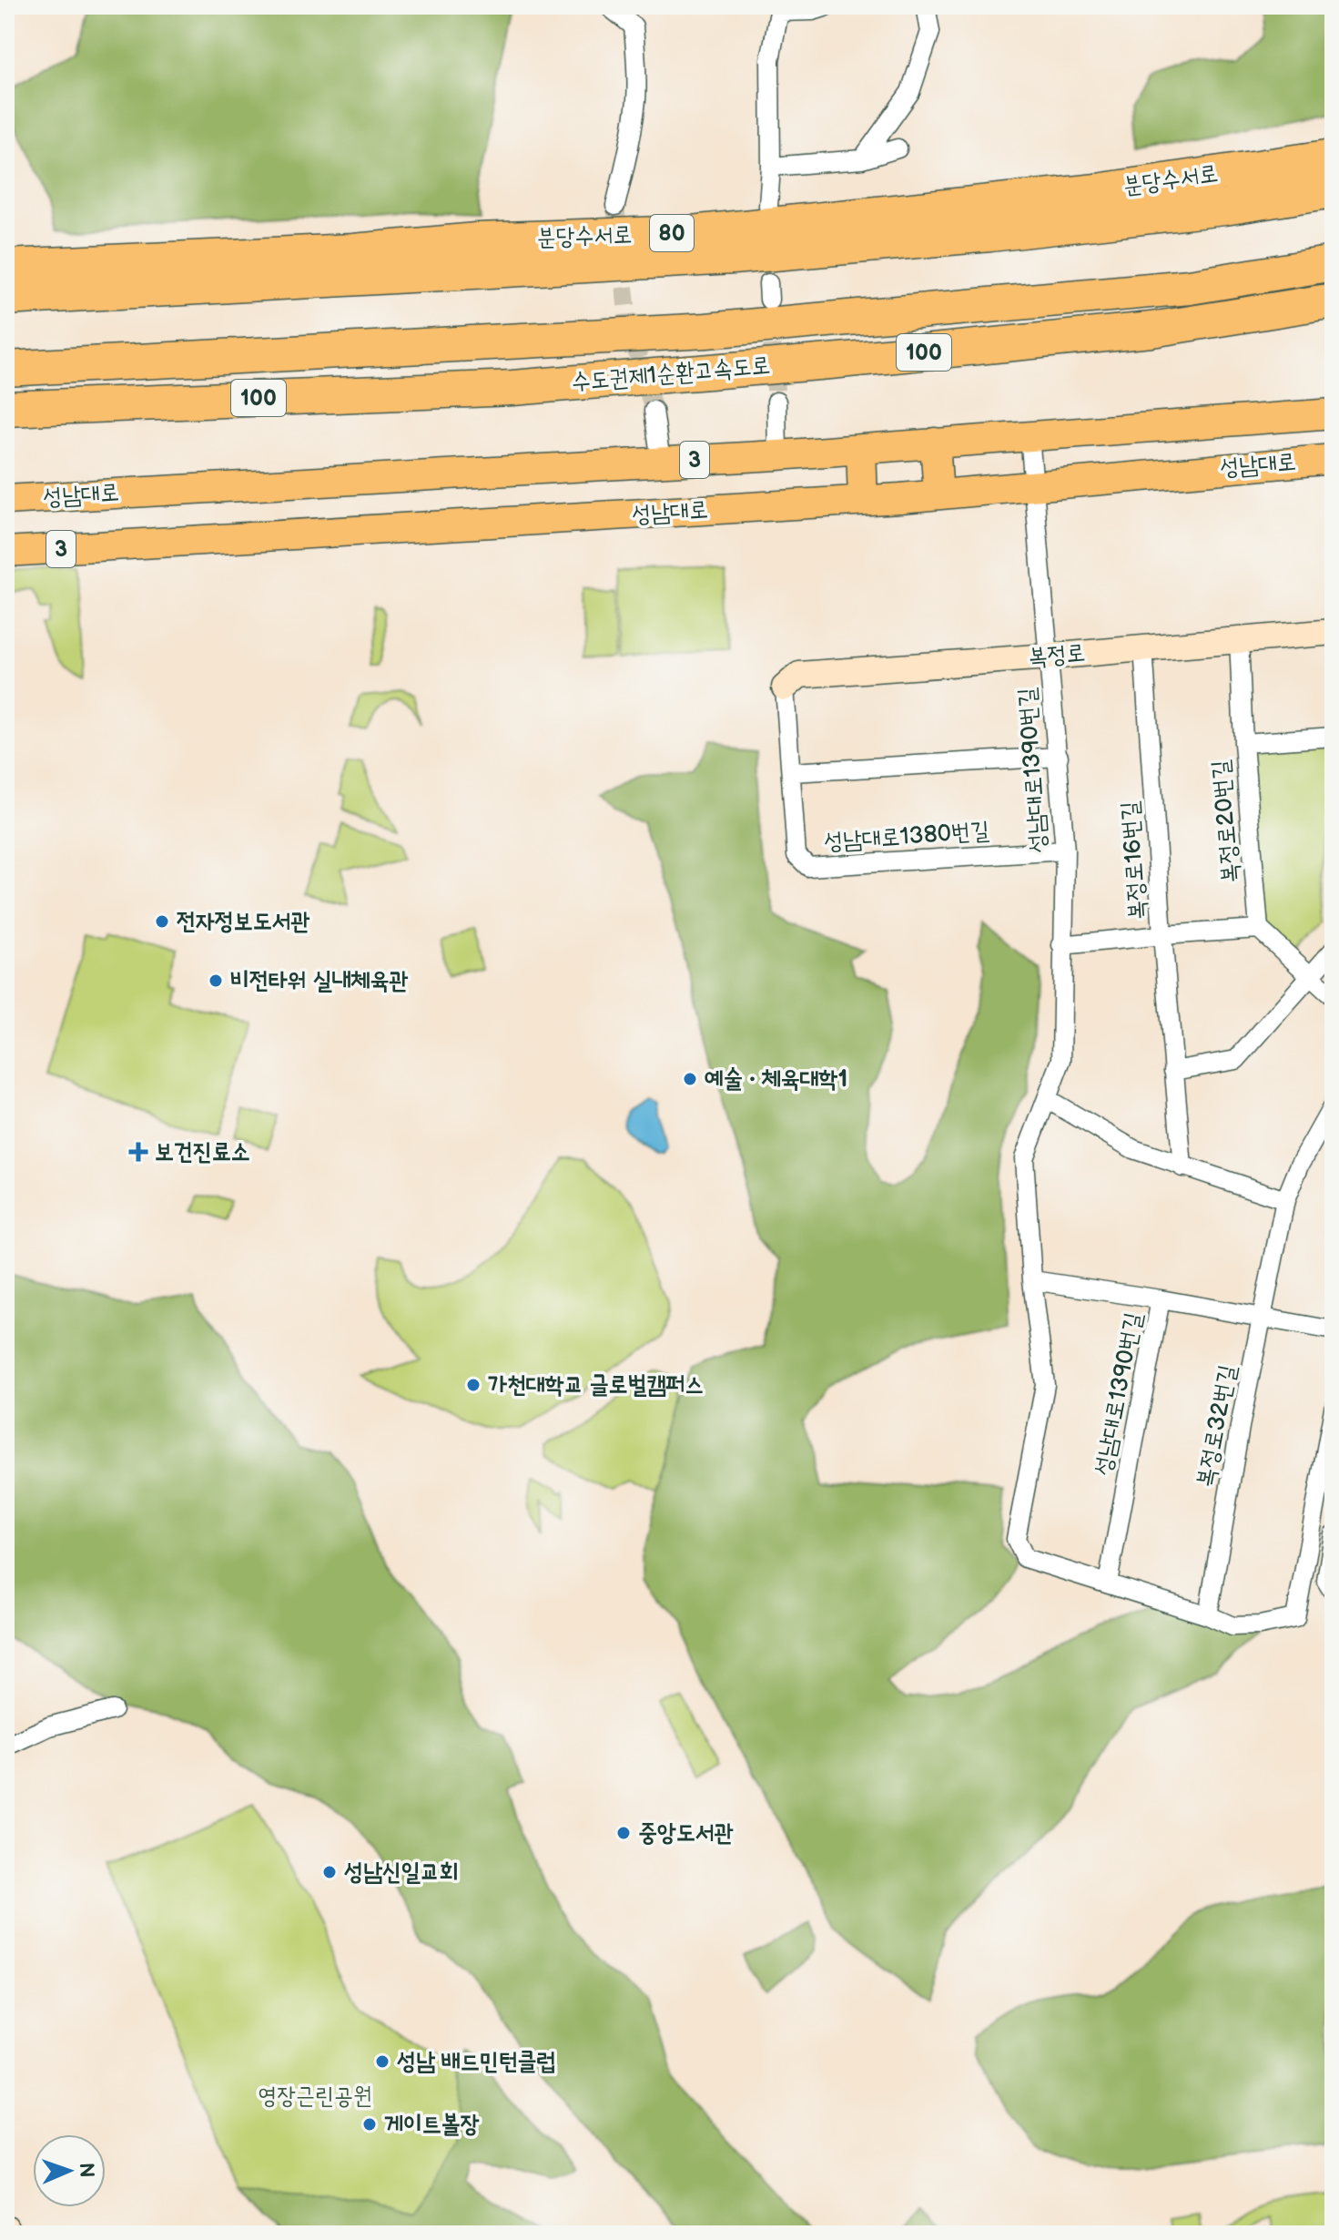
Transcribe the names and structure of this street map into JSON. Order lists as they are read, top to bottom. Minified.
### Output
{"streets":{"highway":["분당수서로","80","100","수도권제1순환고속도로"],"main road":["3","성남대로"],"street":["복정로","성남대로1390번길","복정로20번길","성남대로1380번길","복정로16번길","복정로32번길"]},"crossings":[["성남대로","성남대로1390번길"],["복정로","성남대로1390번길"],["복정로","복정로20번길"],["복정로","성남대로1380번길"],["복정로","복정로16번길"],["성남대로1390번길","성남대로1380번길"],["성남대로1390번길","복정로32번길"]],"parks":["영장근린공원"],"places":{"other":["전자정보도서관","비전타워 실내체육관","예술ㆍ체육대학1","가천대학교 글로벌캠퍼스","중앙도서관","성남신일교회","성남 배드민턴클럽","게이트볼장"],"health":["보건진료소"]},"north":"right"}
